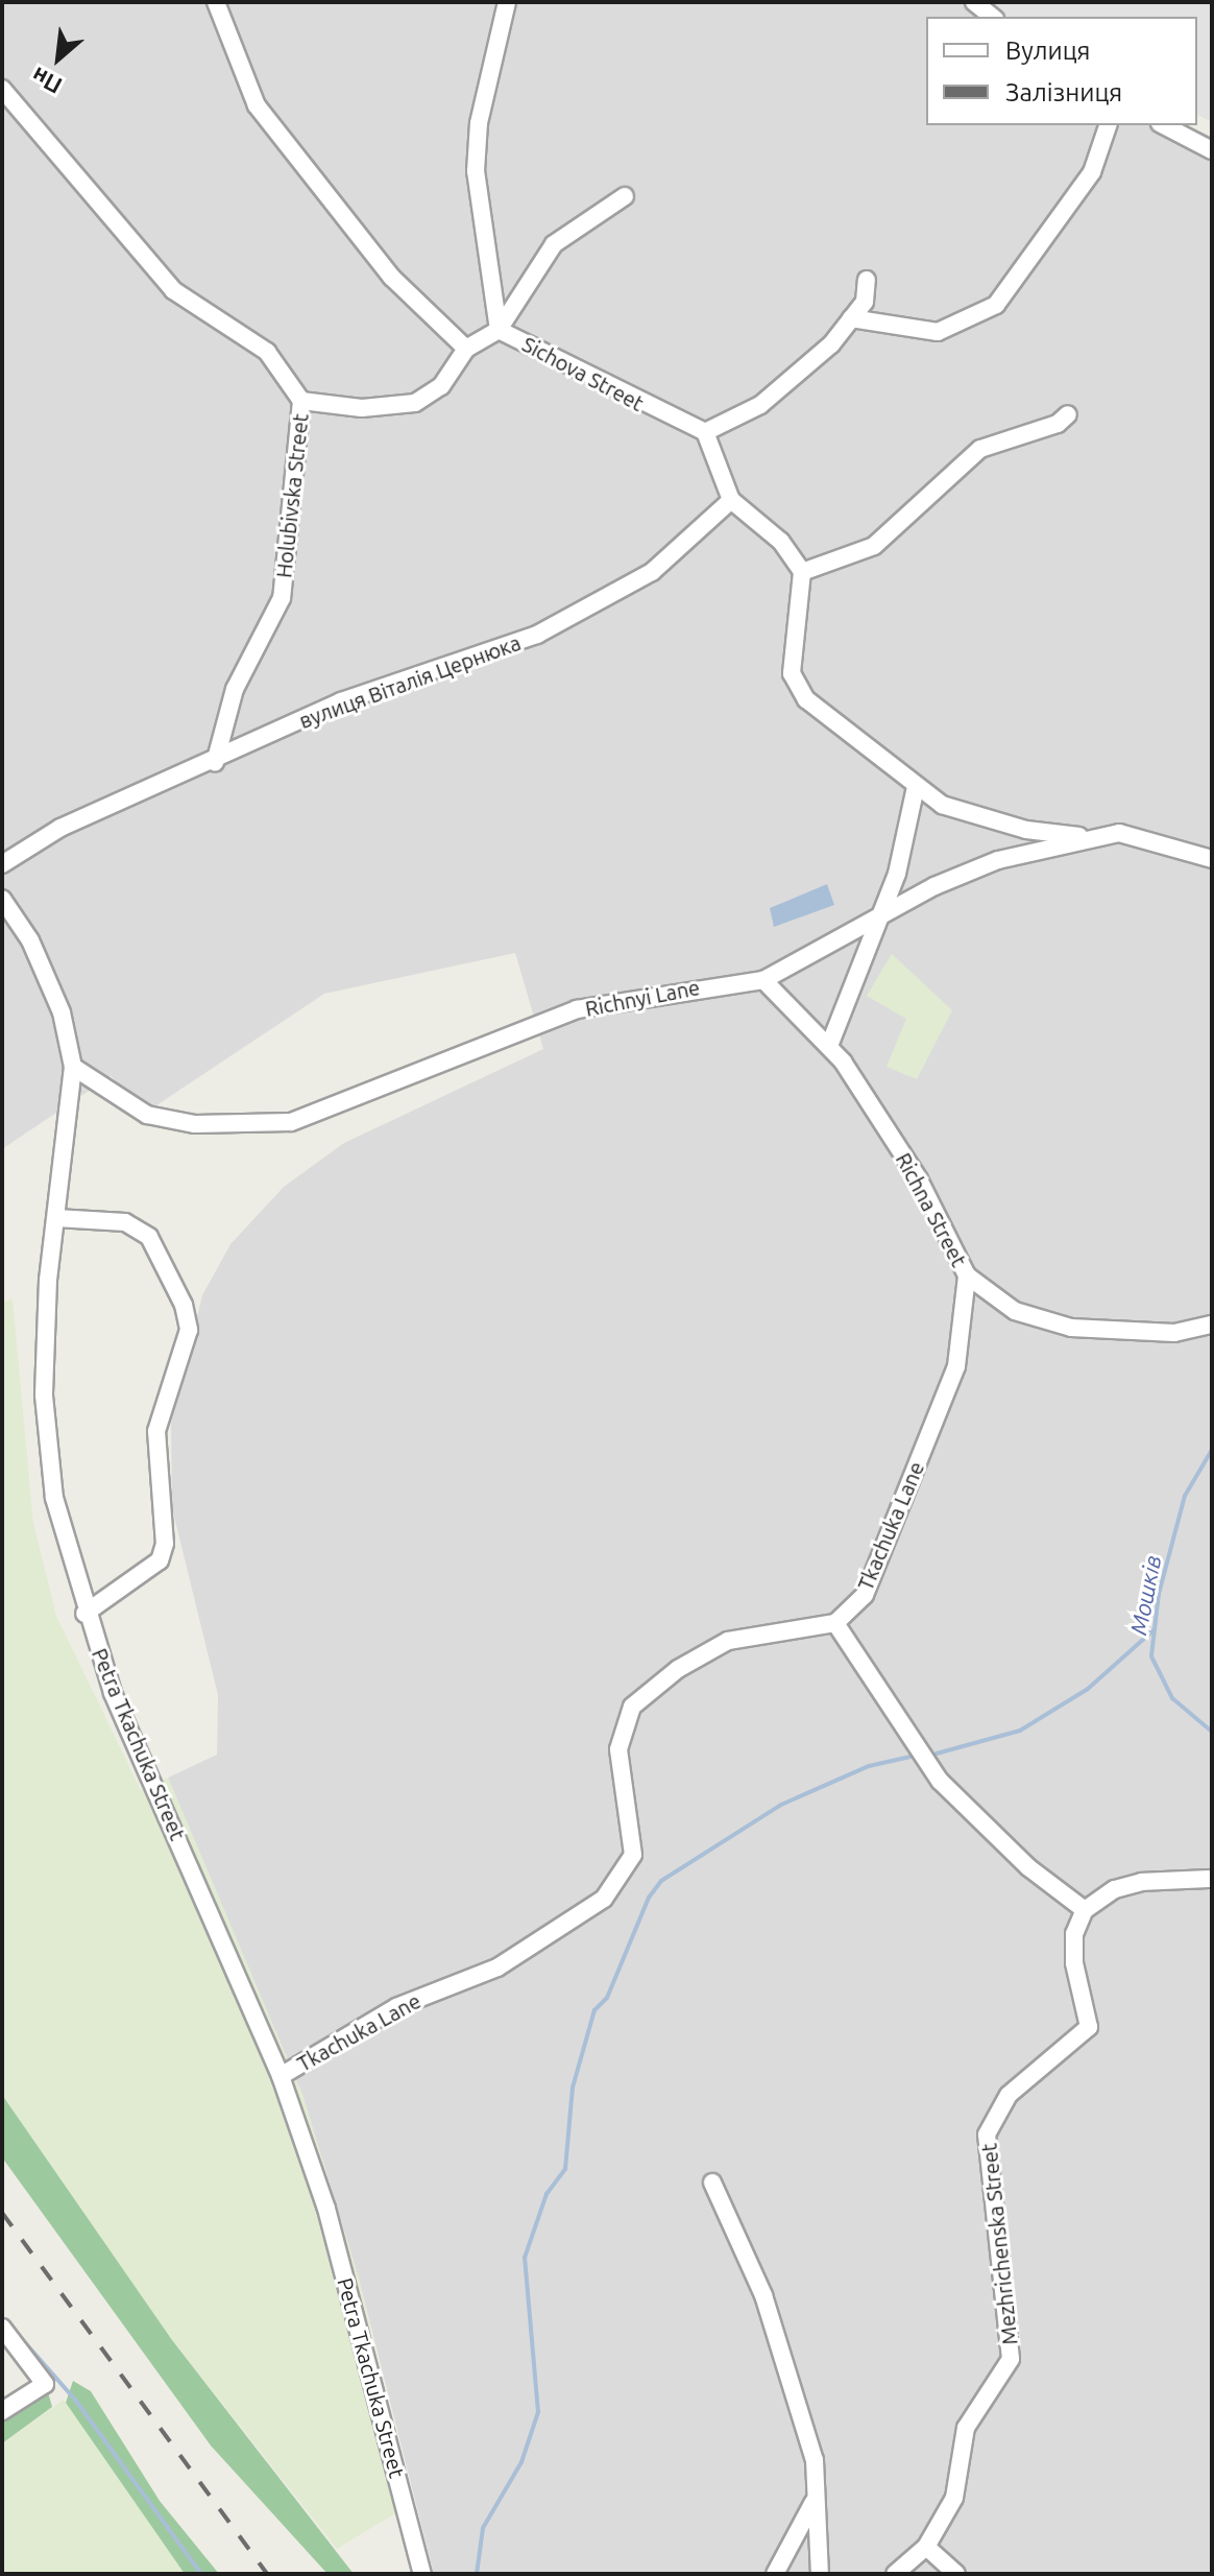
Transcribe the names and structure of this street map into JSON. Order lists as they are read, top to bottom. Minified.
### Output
{"streets":{"street":["Sichova Street","Holubivska Street","вулиця Віталія Цернюка","Richnyi Lane","Richna Street","Tkachuka Lane","Petra Tkachuka Street","Mezhrichenska Street"]},"crossings":[["Holubivska Street","вулиця Віталія Цернюка"],["Richnyi Lane","Richna Street"],["Richnyi Lane","Petra Tkachuka Street"],["Richna Street","Tkachuka Lane"],["Tkachuka Lane","Petra Tkachuka Street"]],"water":["Мошків"],"legend":["Вулиця","Залізниця"],"north":"bottom left"}
